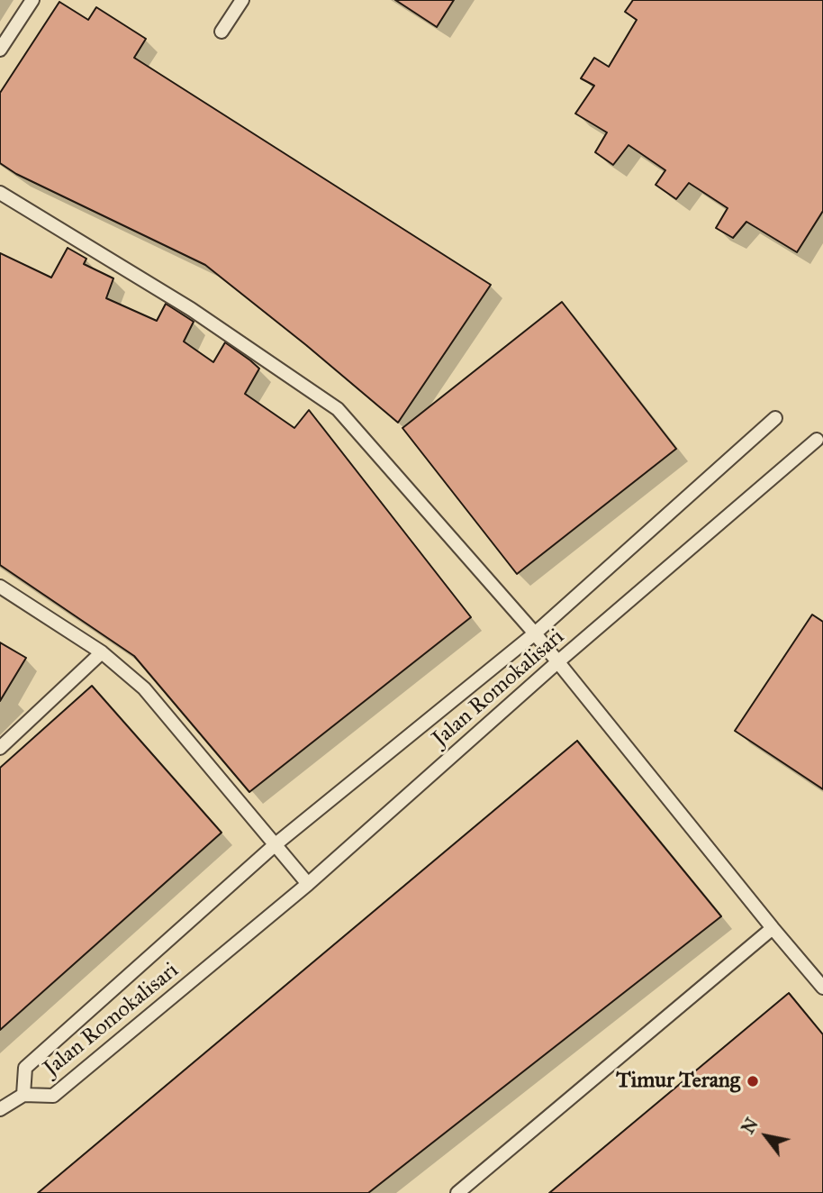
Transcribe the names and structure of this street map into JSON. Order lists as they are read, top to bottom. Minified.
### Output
{"streets":{"lane":["Jalan Romokalisari"]},"places":["Timur Terang"],"north":"top left"}
